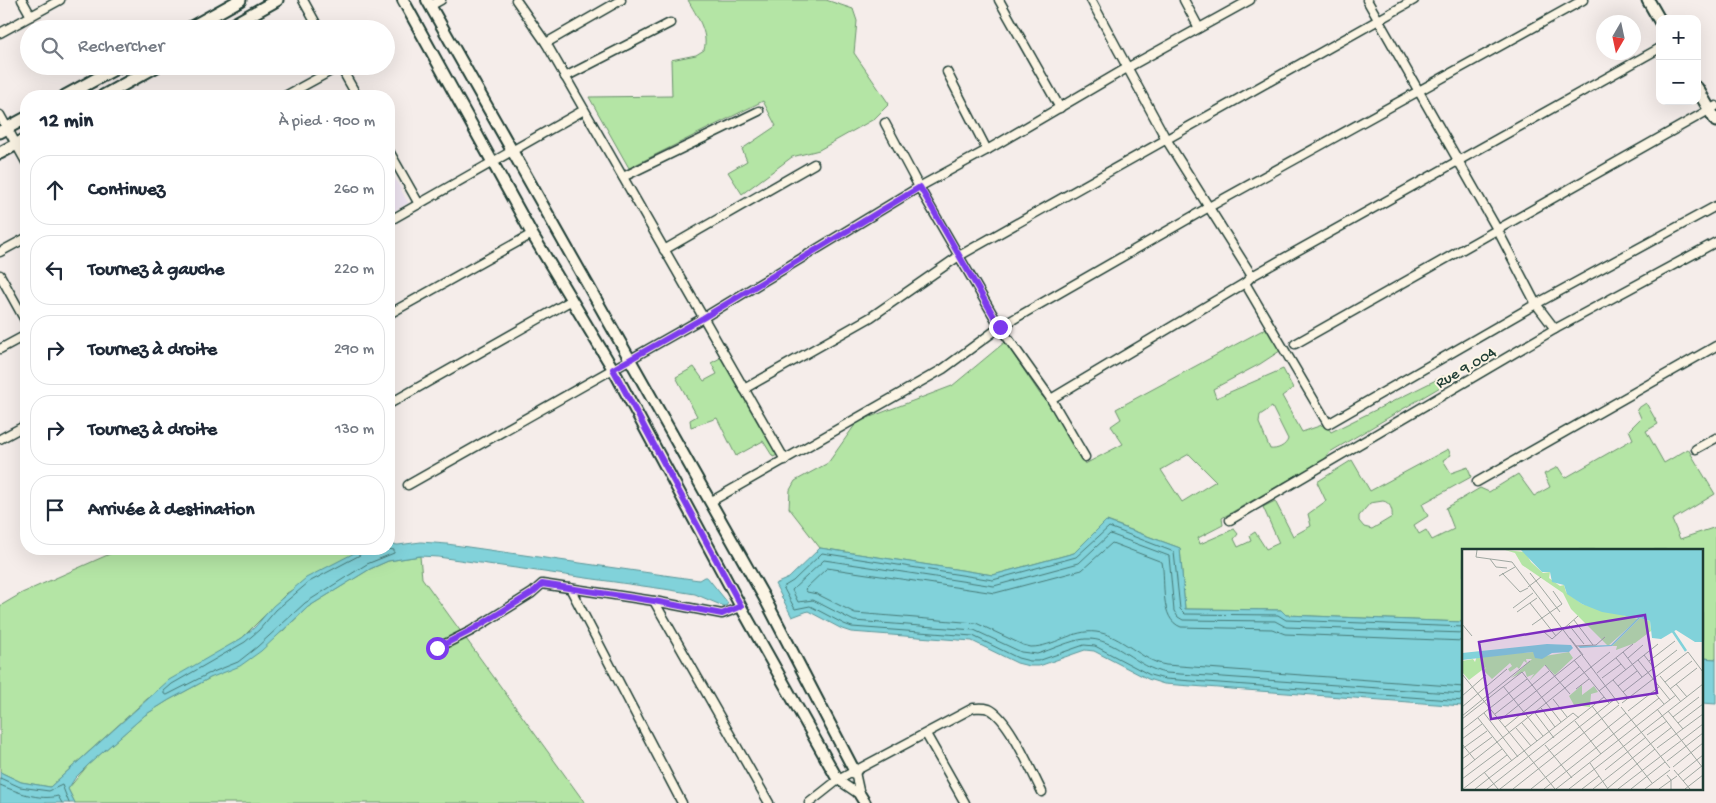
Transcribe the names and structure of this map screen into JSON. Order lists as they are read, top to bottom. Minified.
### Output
{"streets":{"street":["Rue 9.004"]},"north":"bottom","page":{"map_buttons":["+","−"],"search":"Rechercher","heading":["12 min","À pied · 900 m"],"list":[["Continuez","260 m"],["Tournez à gauche","220 m"],["Tournez à droite","290 m"],["Tournez à droite","130 m"],"Arrivée à destination"]}}
